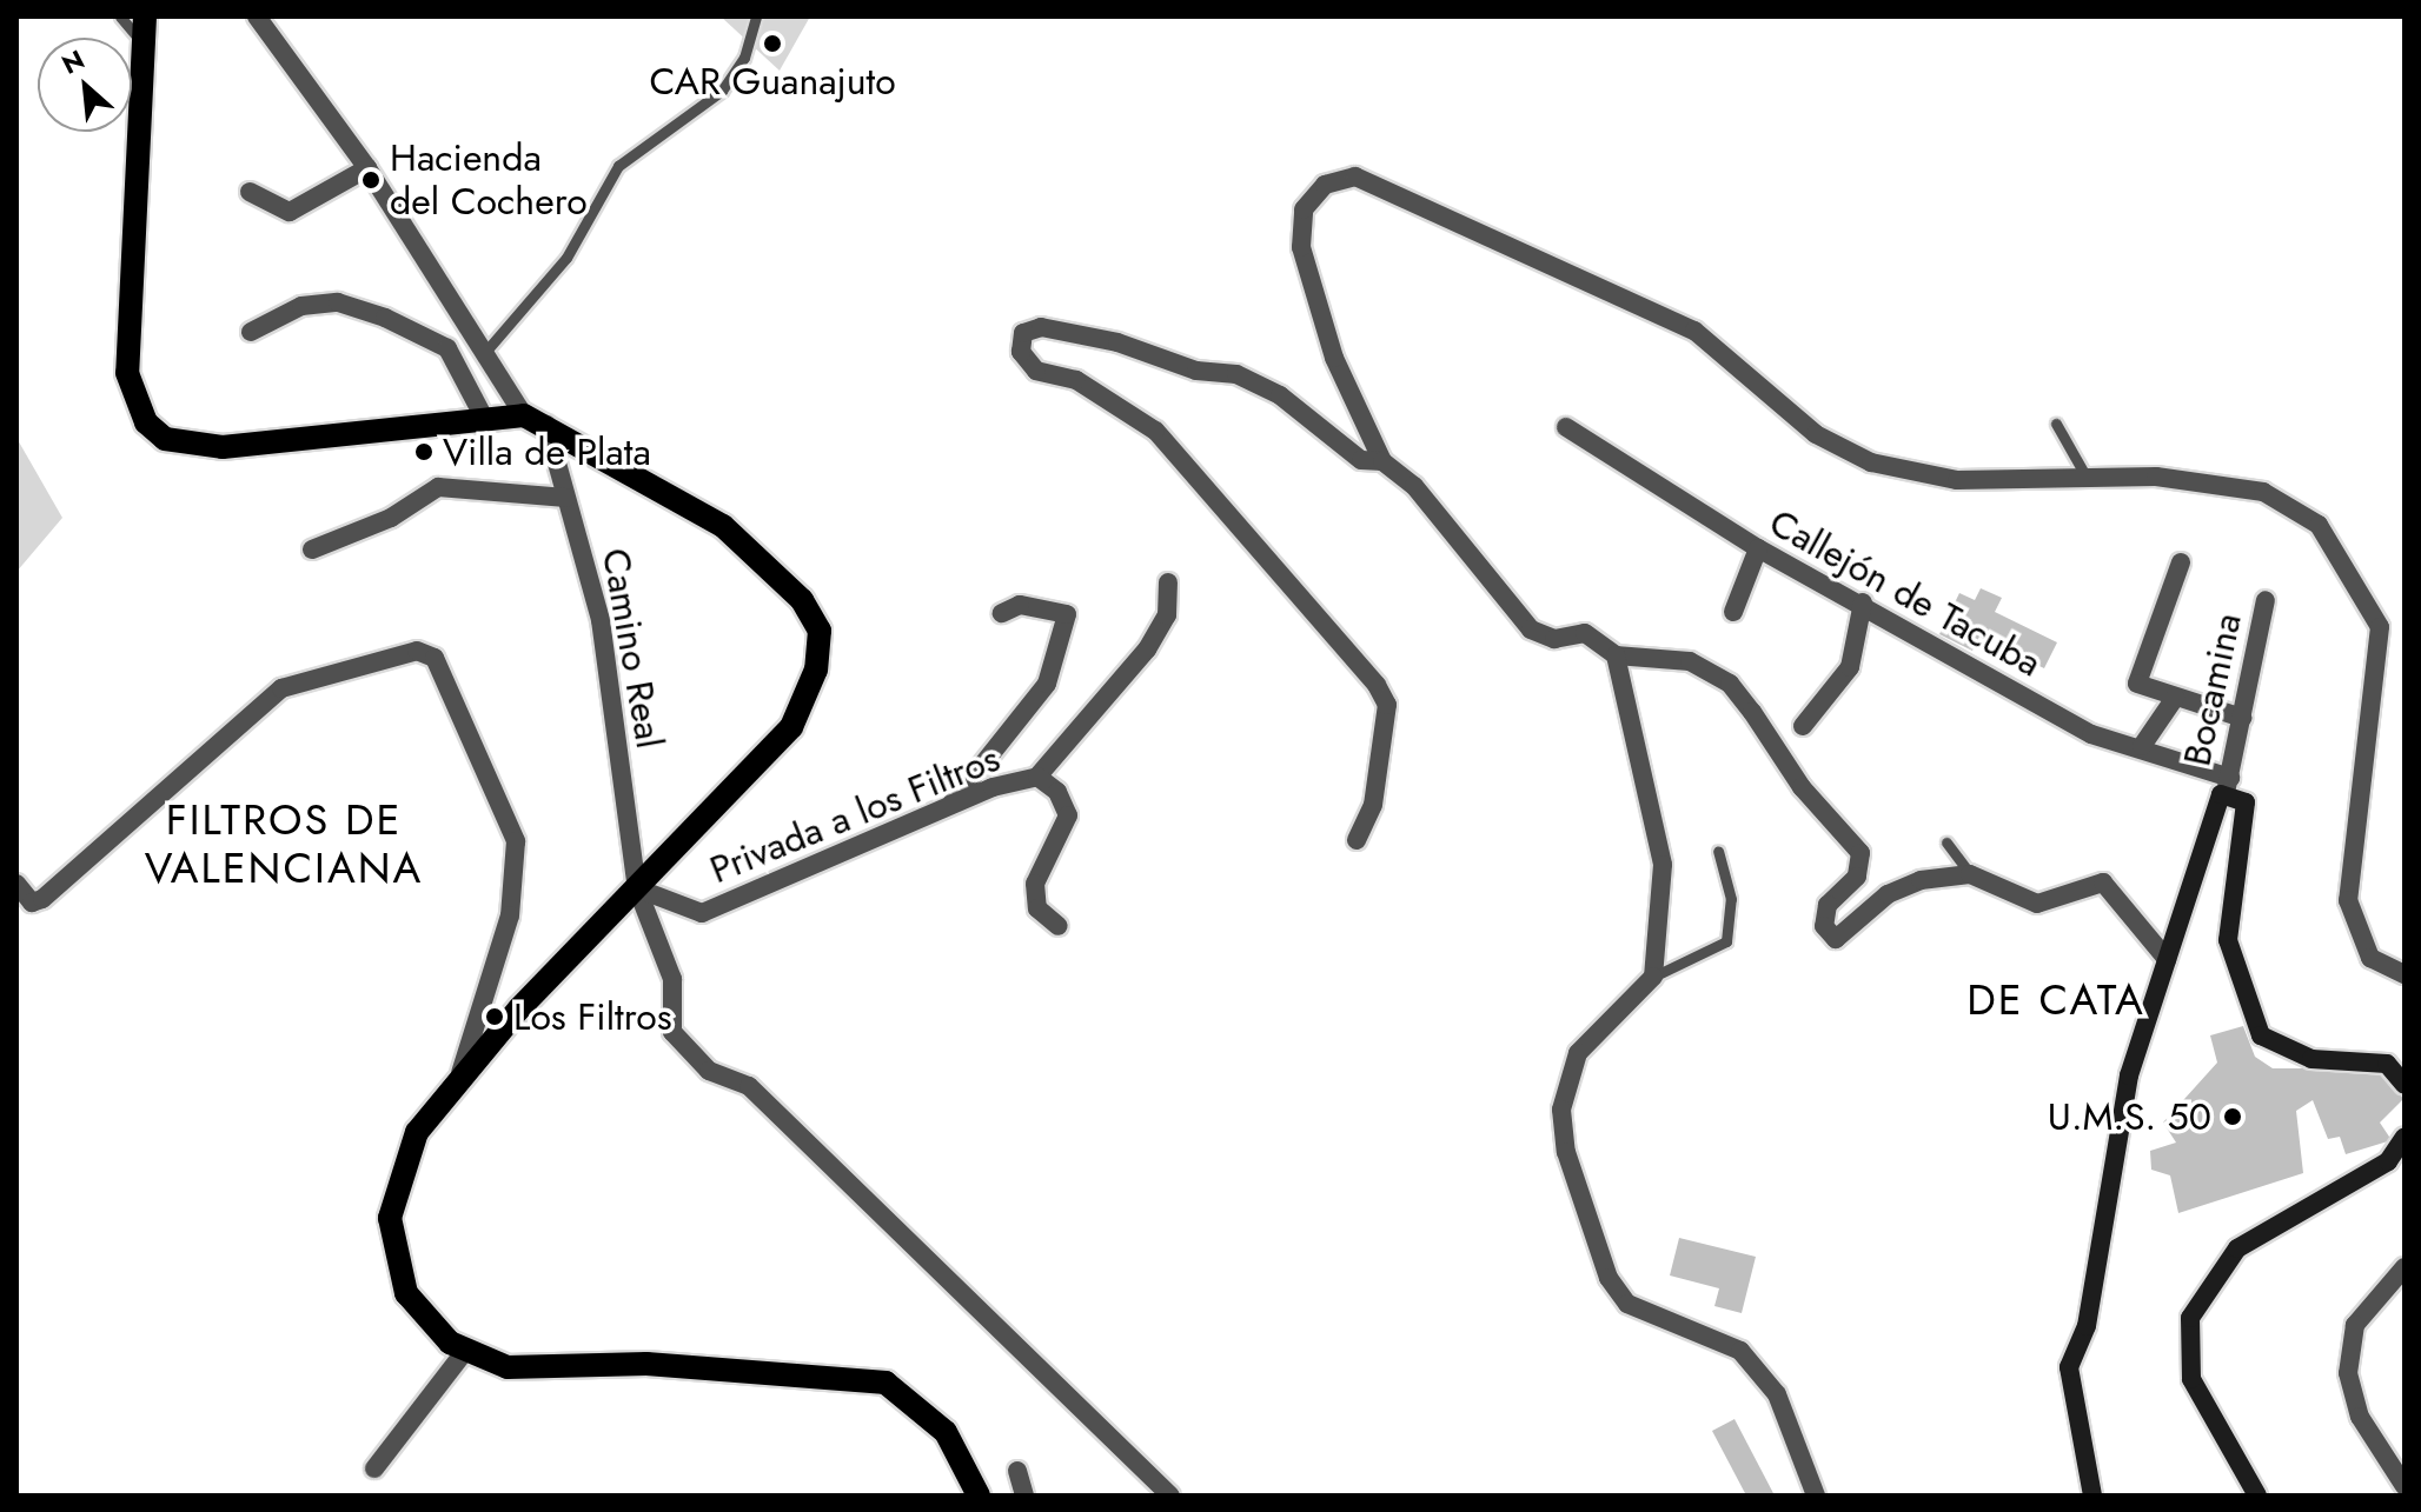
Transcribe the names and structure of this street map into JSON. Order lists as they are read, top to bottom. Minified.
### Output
{"streets":{"street":["Callejón de Tacuba","Camino Real","Bocamina","Privada a los Filtros"]},"crossings":[["Callejón de Tacuba","Bocamina"],["Camino Real","Privada a los Filtros"]],"districts":["FILTROS DE VALENCIANA","DE CATA"],"places":["CAR Guanajuto","Hacienda del Cochero","Villa de Plata","Los Filtros","U.M.S. 50"],"north":"top left"}
